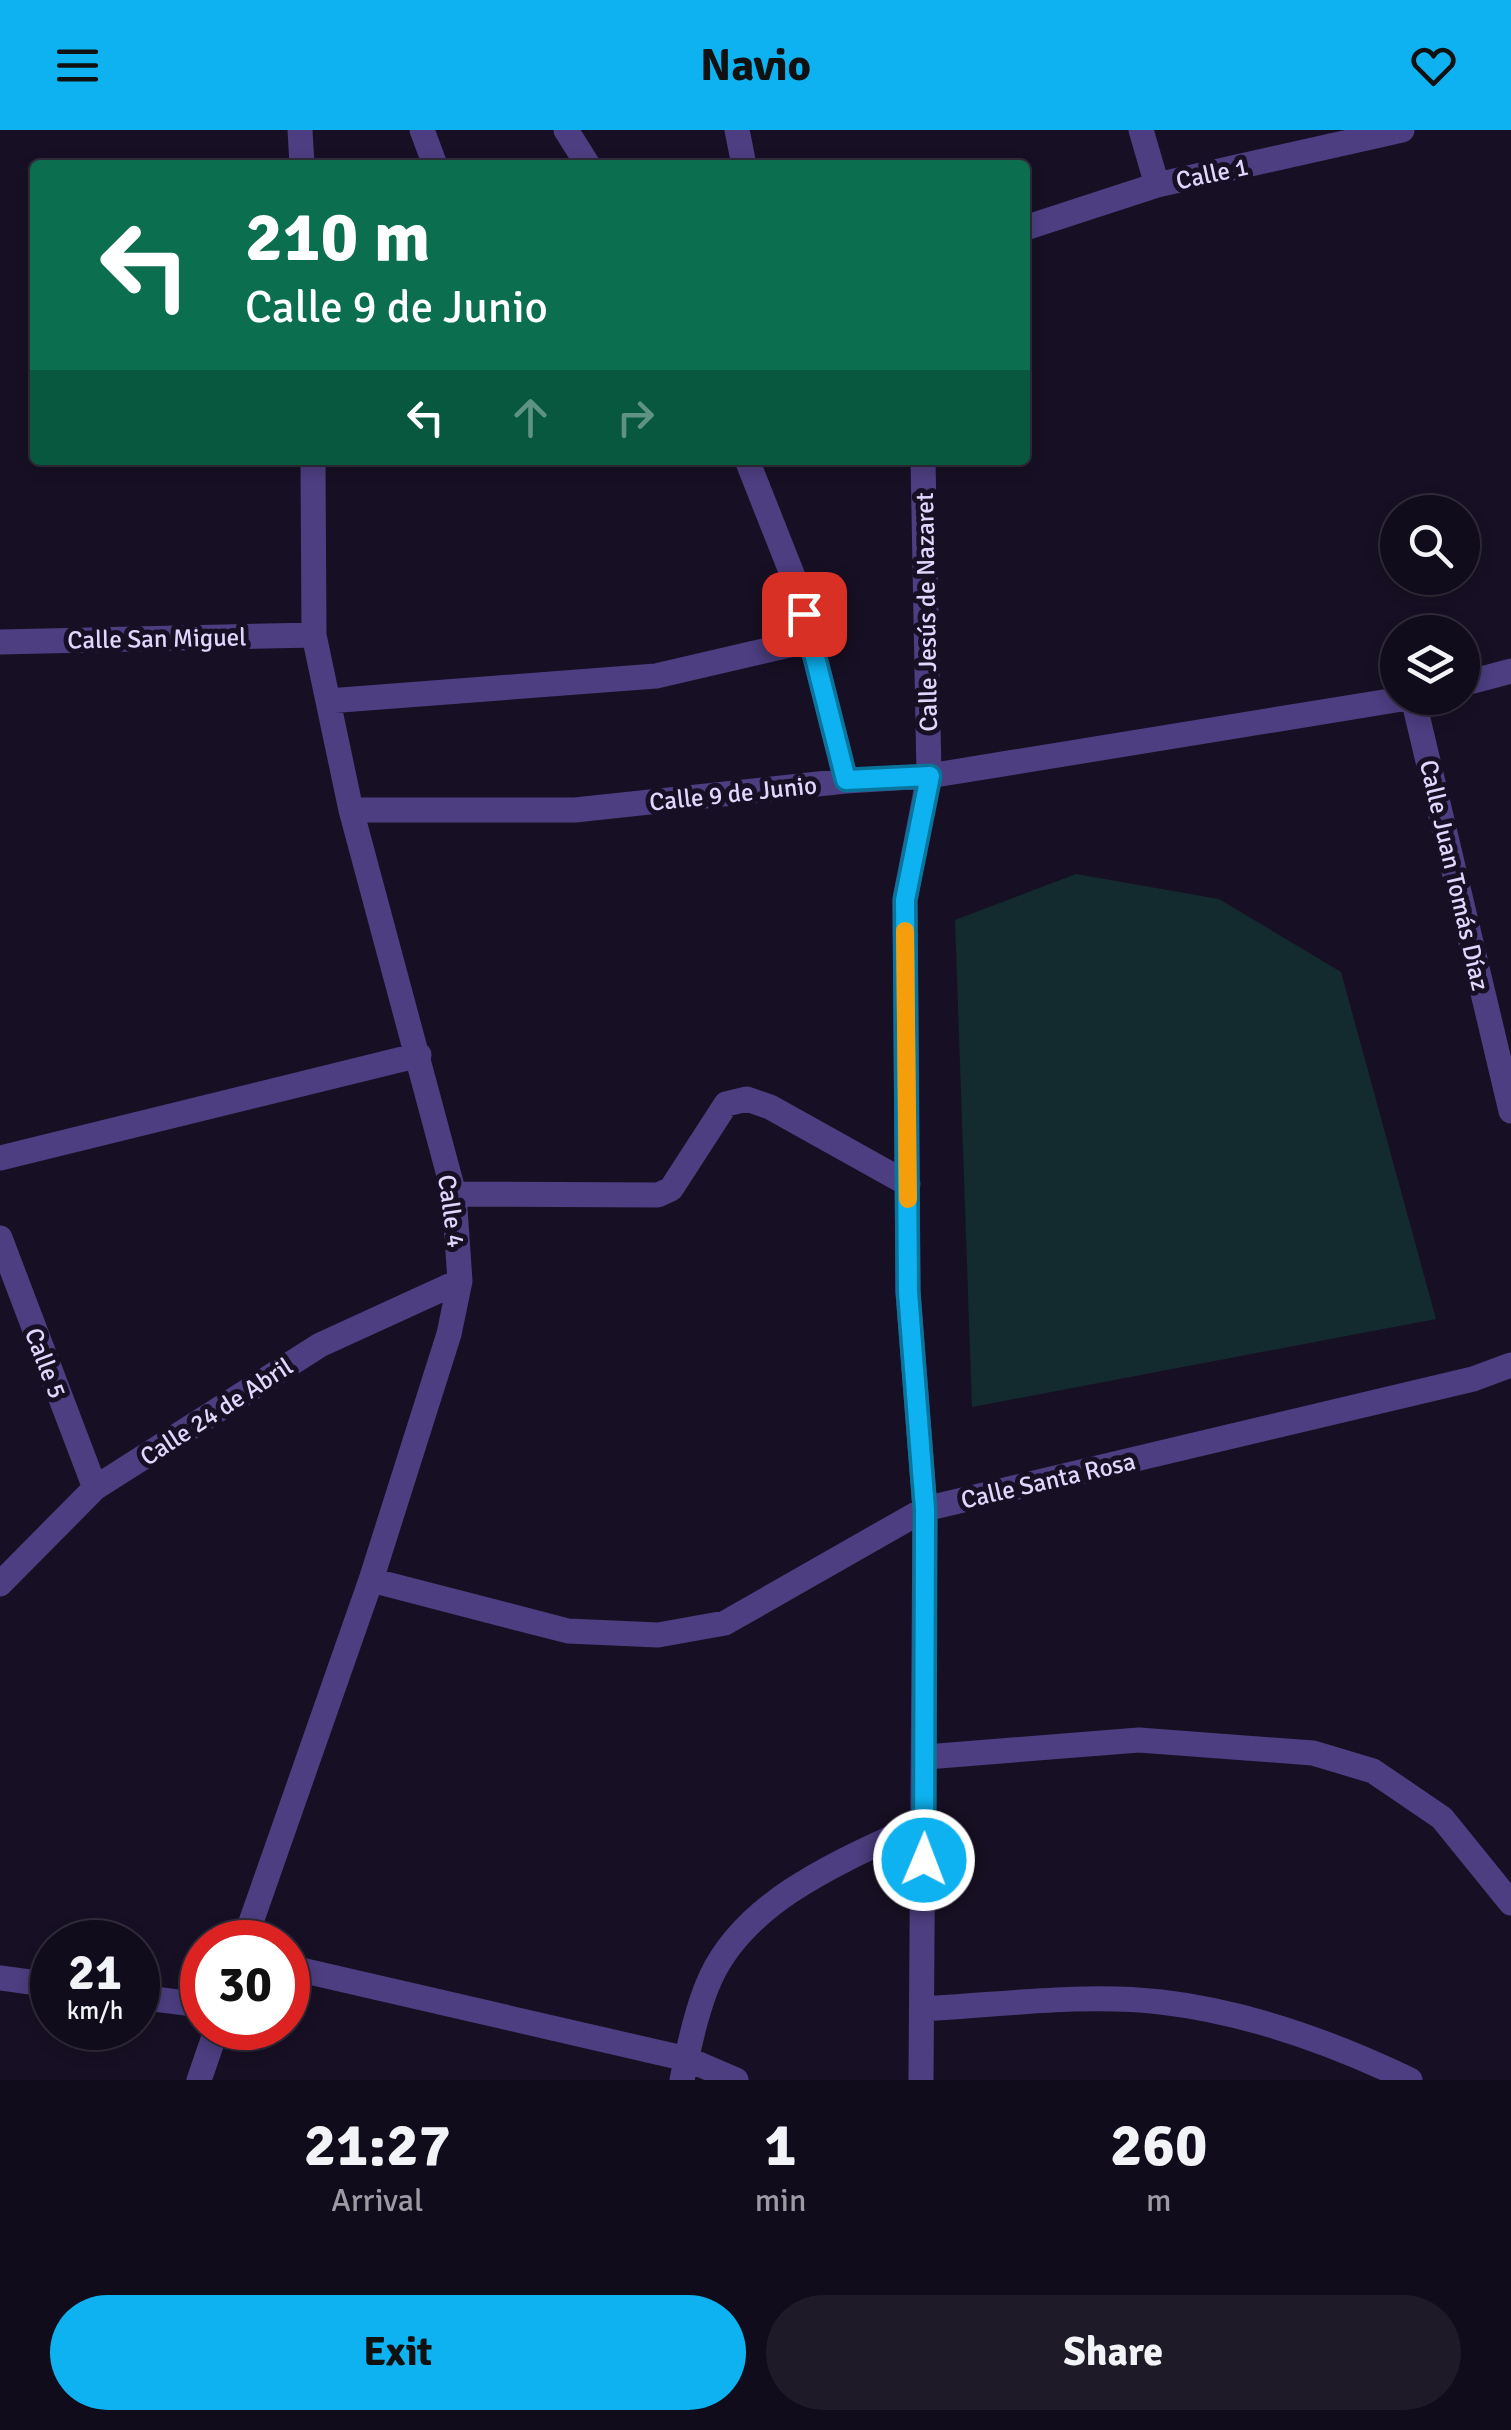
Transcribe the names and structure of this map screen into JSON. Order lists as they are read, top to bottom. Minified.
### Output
{"streets":{"street":["Calle 1","Calle Jesús de Nazaret","Calle San Miguel","Calle 9 de Junio","Calle Juan Tomás Díaz","Calle 4","Calle 5","Calle 24 de Abril","Calle Santa Rosa"]},"crossings":[["Calle Jesús de Nazaret","Calle 9 de Junio"],["Calle Jesús de Nazaret","Calle Santa Rosa"],["Calle San Miguel","Calle 4"],["Calle 9 de Junio","Calle 4"],["Calle 4","Calle 24 de Abril"],["Calle 4","Calle Santa Rosa"],["Calle 5","Calle 24 de Abril"]],"page":{"header":"Navio","turn":["210 m","Calle 9 de Junio"],"speed":"21 km/h","limit":"30","eta":["21:27","Arrival","1","min","260","m"],"buttons":["Exit","Share"]}}
